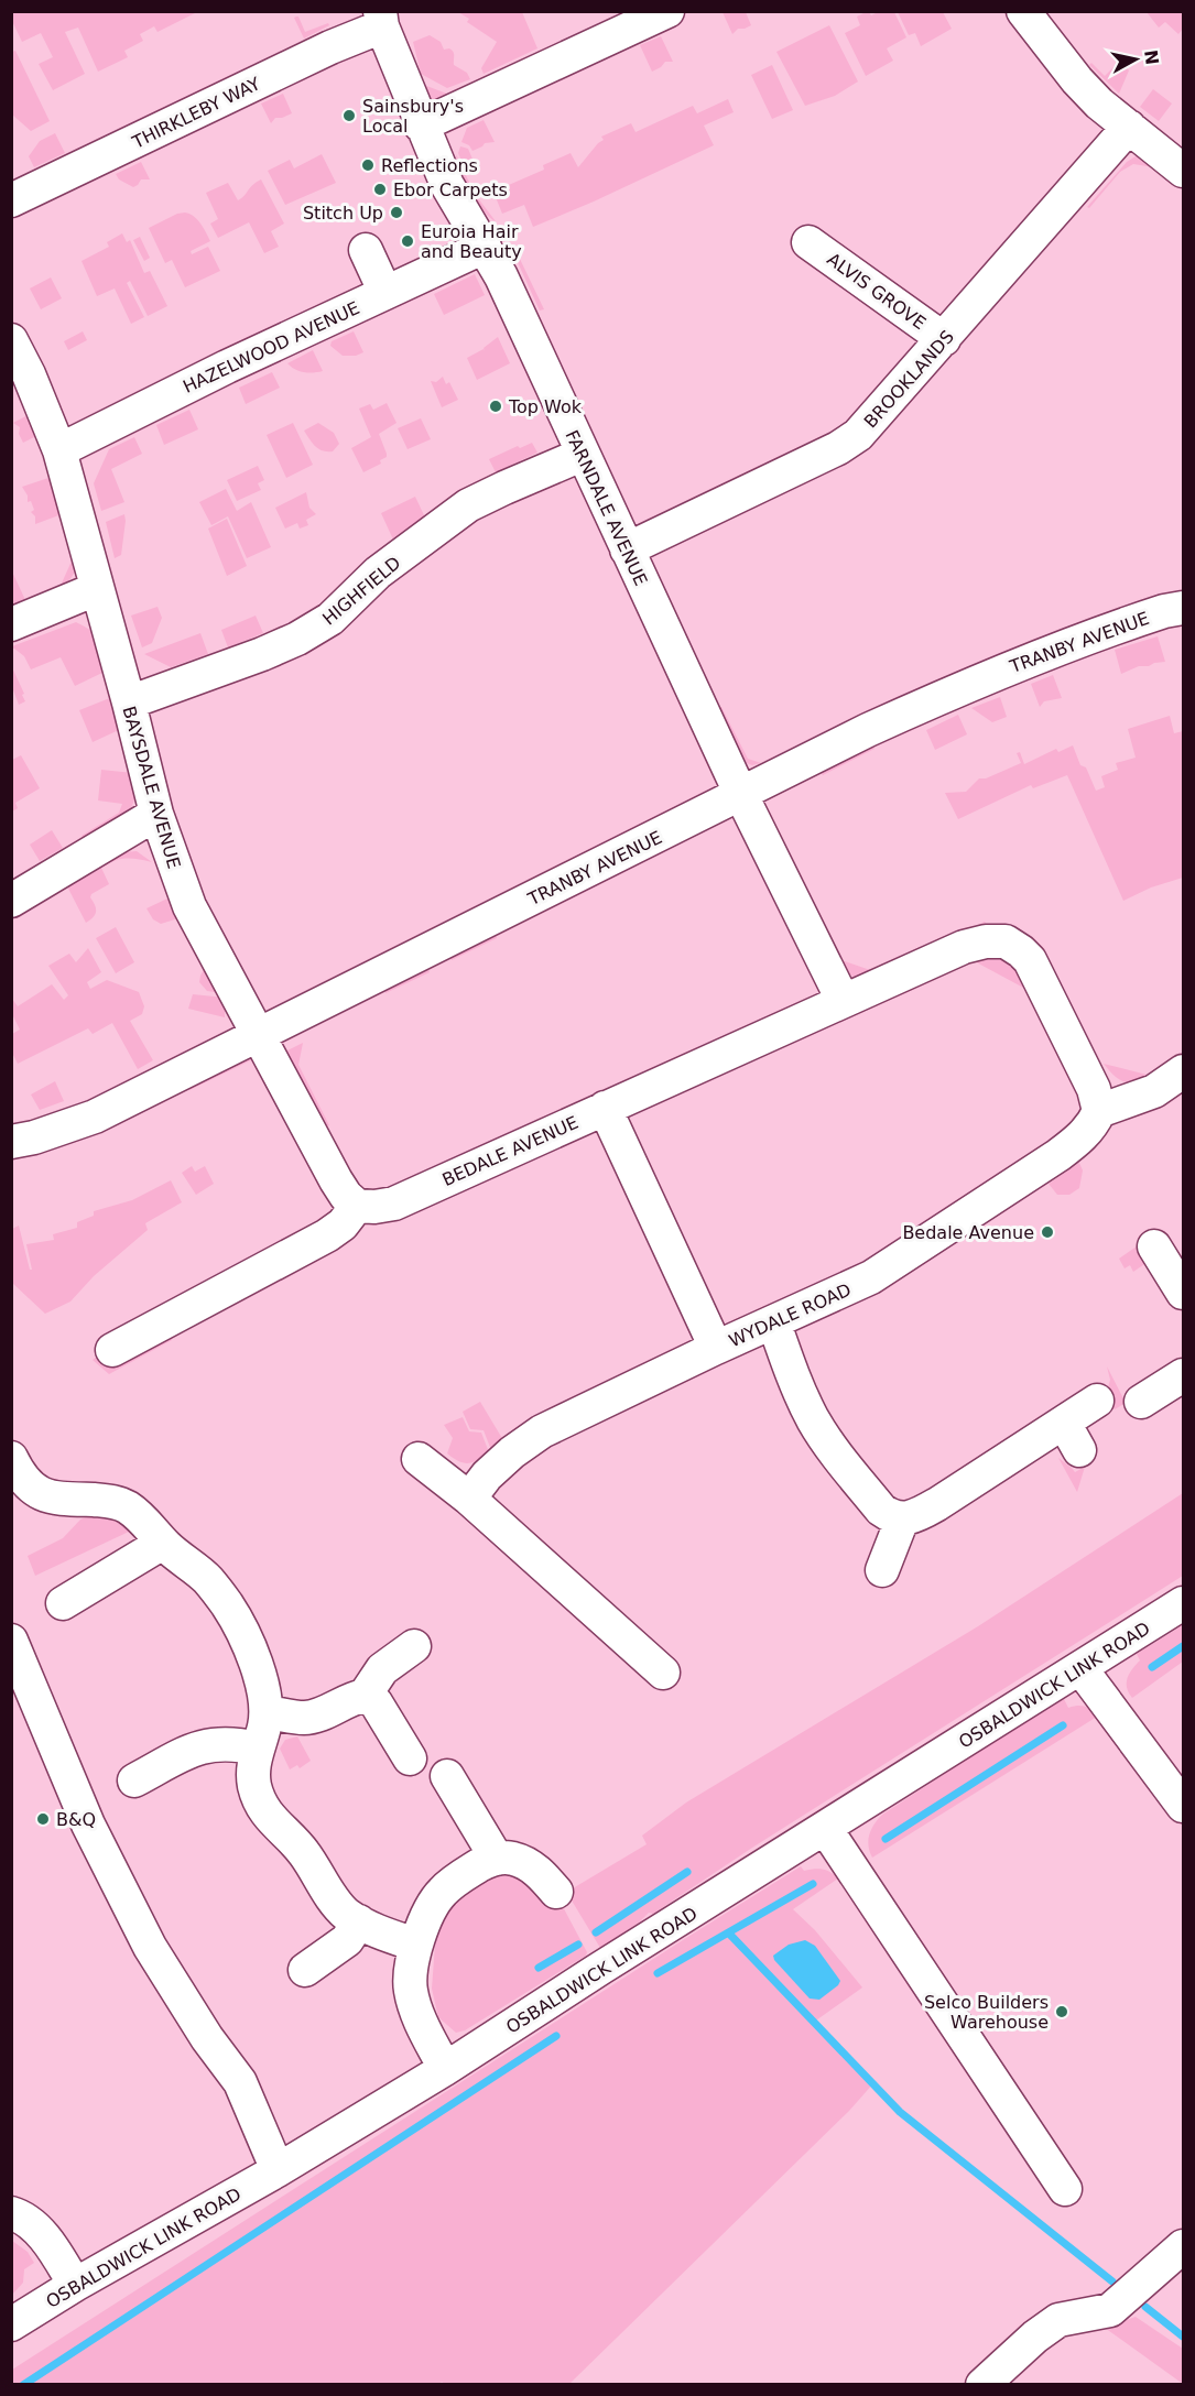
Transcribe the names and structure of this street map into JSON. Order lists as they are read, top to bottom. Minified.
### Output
{"streets":{"street":["THIRKLEBY WAY","ALVIS GROVE","HAZELWOOD AVENUE","BROOKLANDS","FARNDALE AVENUE","HIGHFIELD","TRANBY AVENUE","BAYSDALE AVENUE","BEDALE AVENUE","WYDALE ROAD","OSBALDWICK LINK ROAD"]},"crossings":[["THIRKLEBY WAY","FARNDALE AVENUE"],["ALVIS GROVE","BROOKLANDS"],["HAZELWOOD AVENUE","FARNDALE AVENUE"],["HAZELWOOD AVENUE","BAYSDALE AVENUE"],["BROOKLANDS","FARNDALE AVENUE"],["FARNDALE AVENUE","HIGHFIELD"],["FARNDALE AVENUE","TRANBY AVENUE"],["FARNDALE AVENUE","BEDALE AVENUE"],["HIGHFIELD","BAYSDALE AVENUE"],["TRANBY AVENUE","BAYSDALE AVENUE"],["BAYSDALE AVENUE","BEDALE AVENUE"],["BEDALE AVENUE","WYDALE ROAD"]],"places":["Sainsbury's Local","Reflections","Ebor Carpets","Stitch Up","Euroia Hair and Beauty","Top Wok","Bedale Avenue","B&Q","Selco Builders Warehouse"],"north":"right"}
